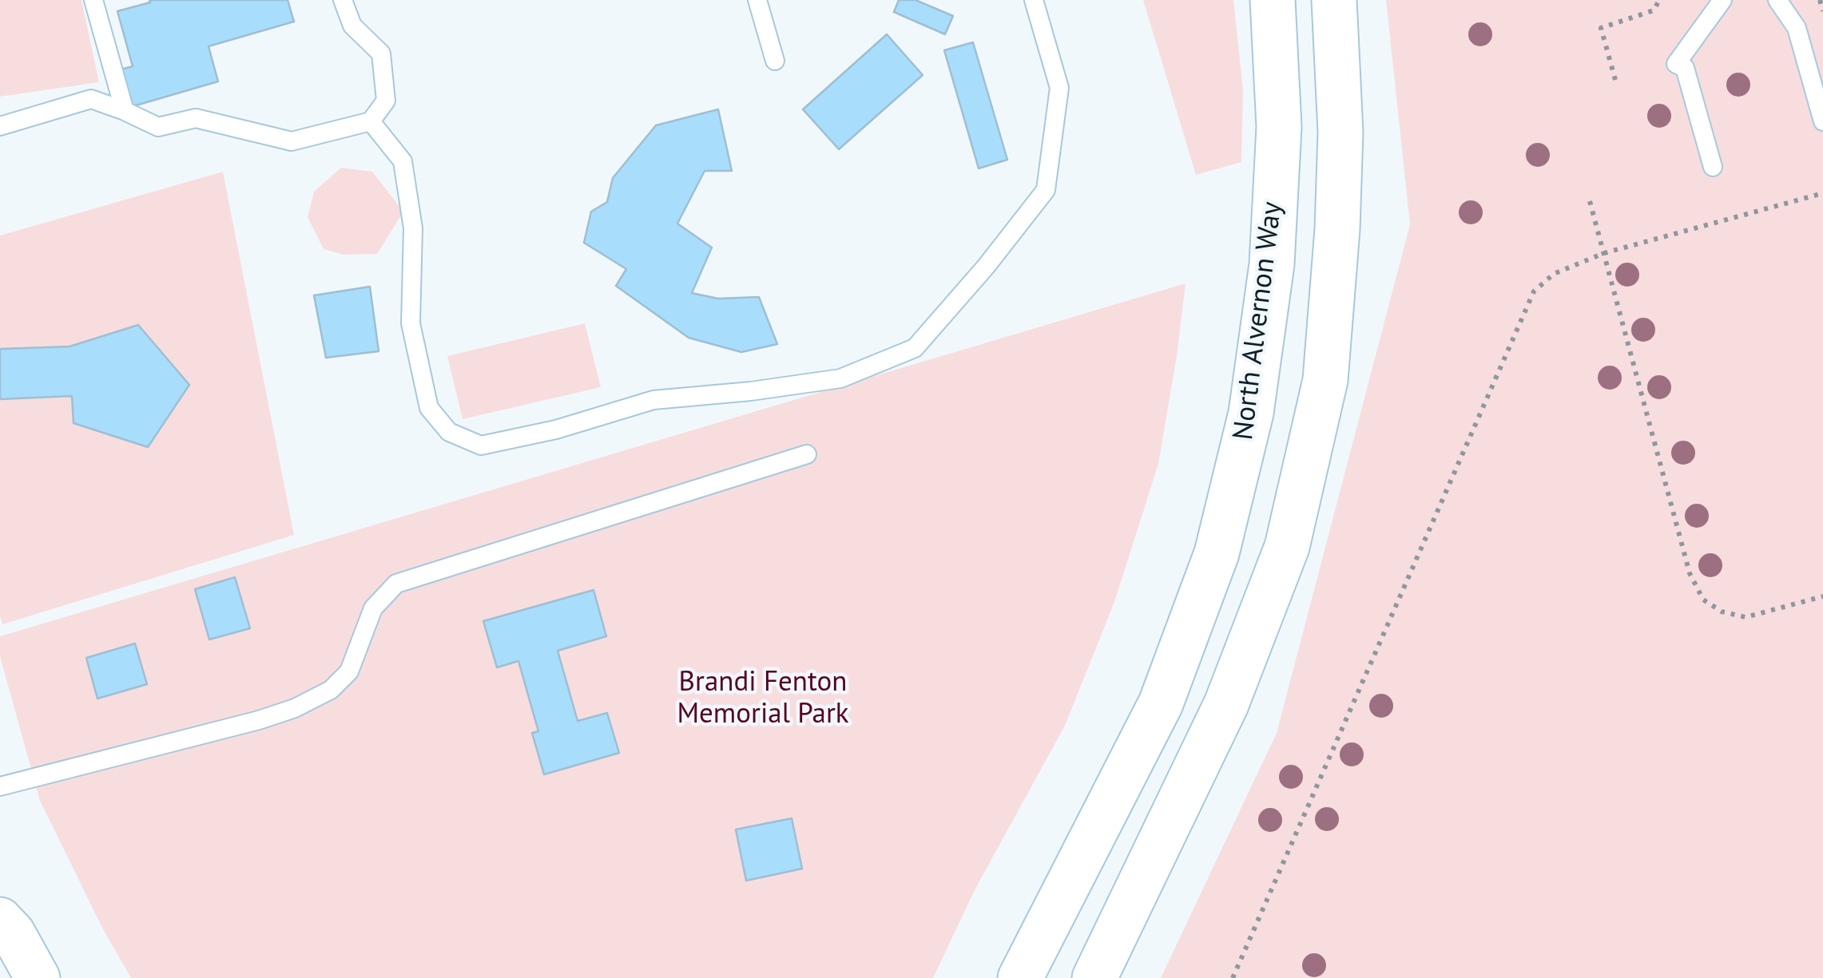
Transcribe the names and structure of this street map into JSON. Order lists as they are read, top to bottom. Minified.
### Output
{"streets":{"main road":["North Alvernon Way"]},"parks":["Brandi Fenton Memorial Park"]}
